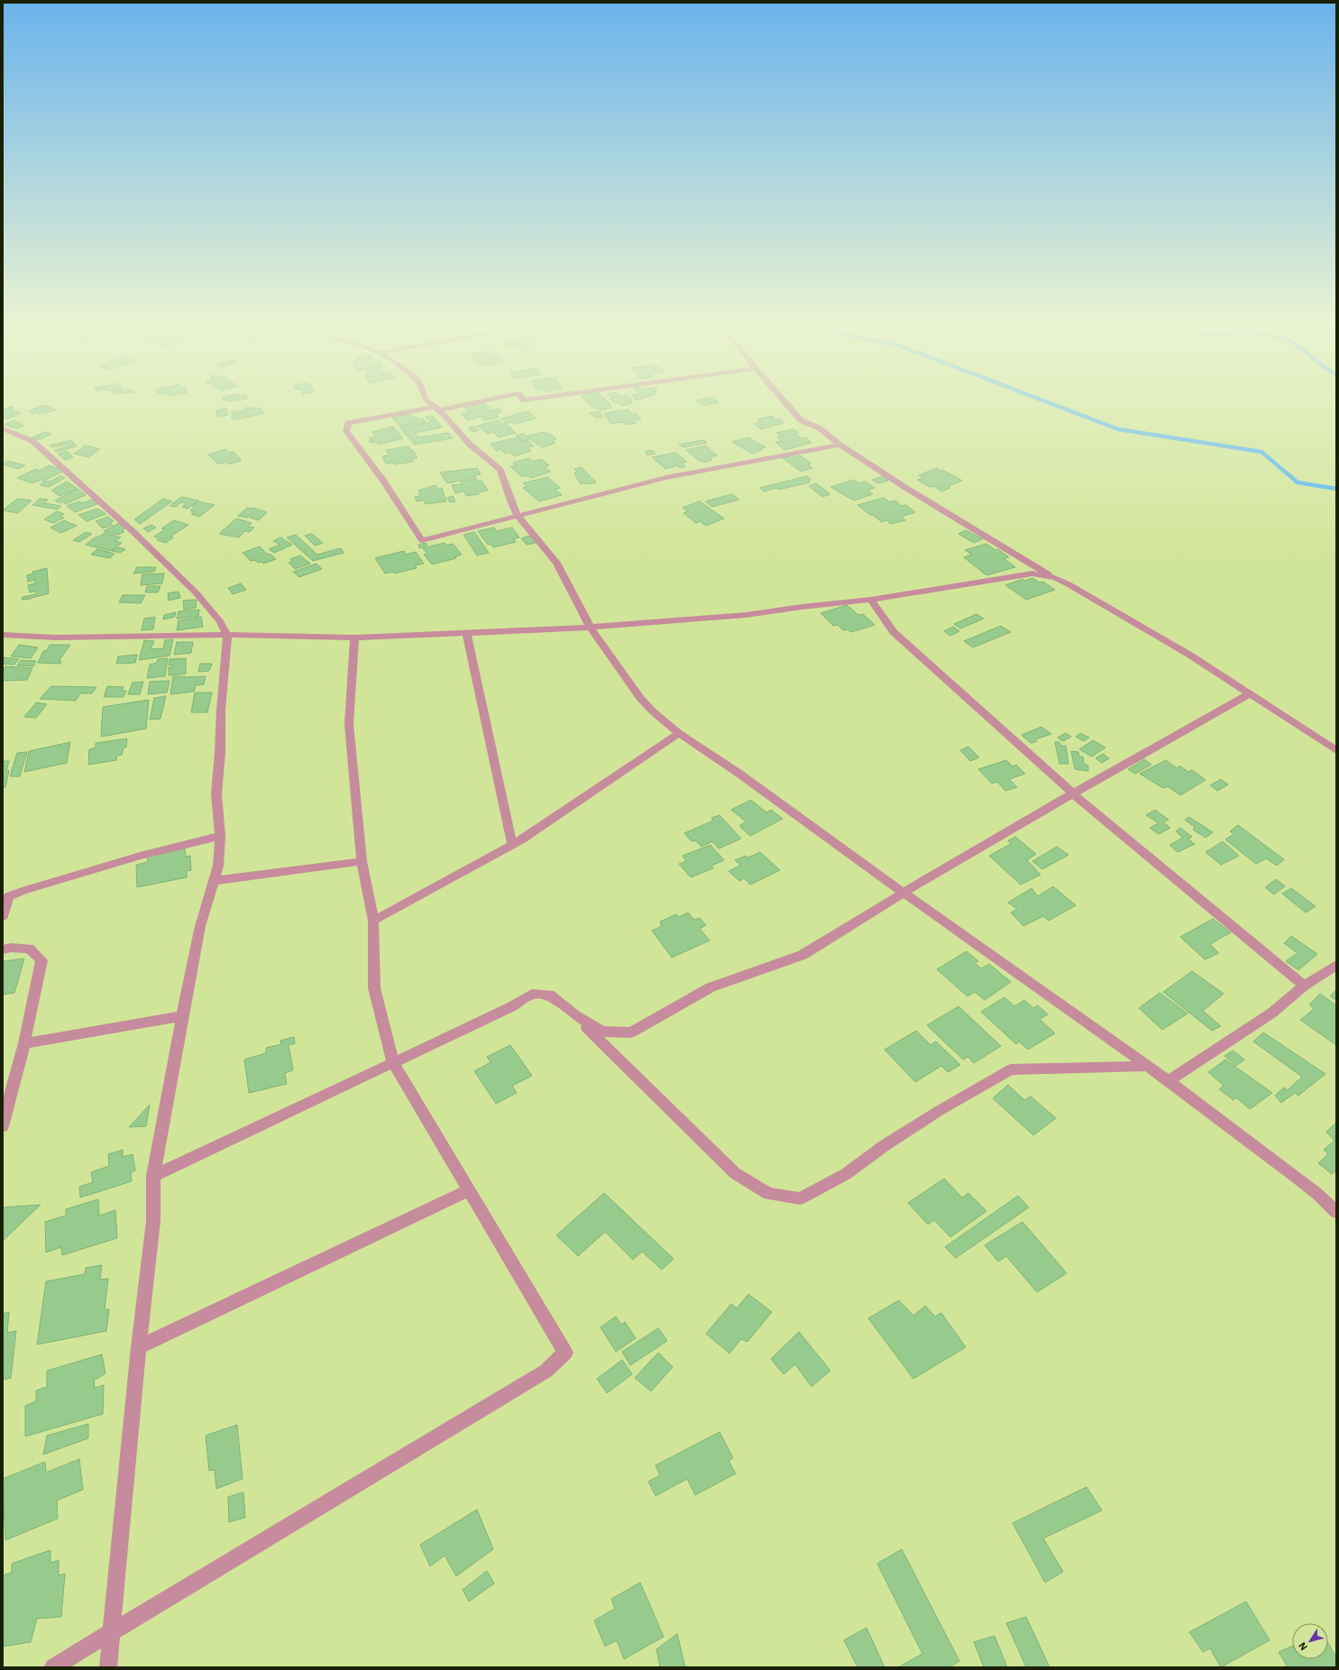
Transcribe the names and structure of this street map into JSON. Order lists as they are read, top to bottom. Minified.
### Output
{"north":"bottom left"}
